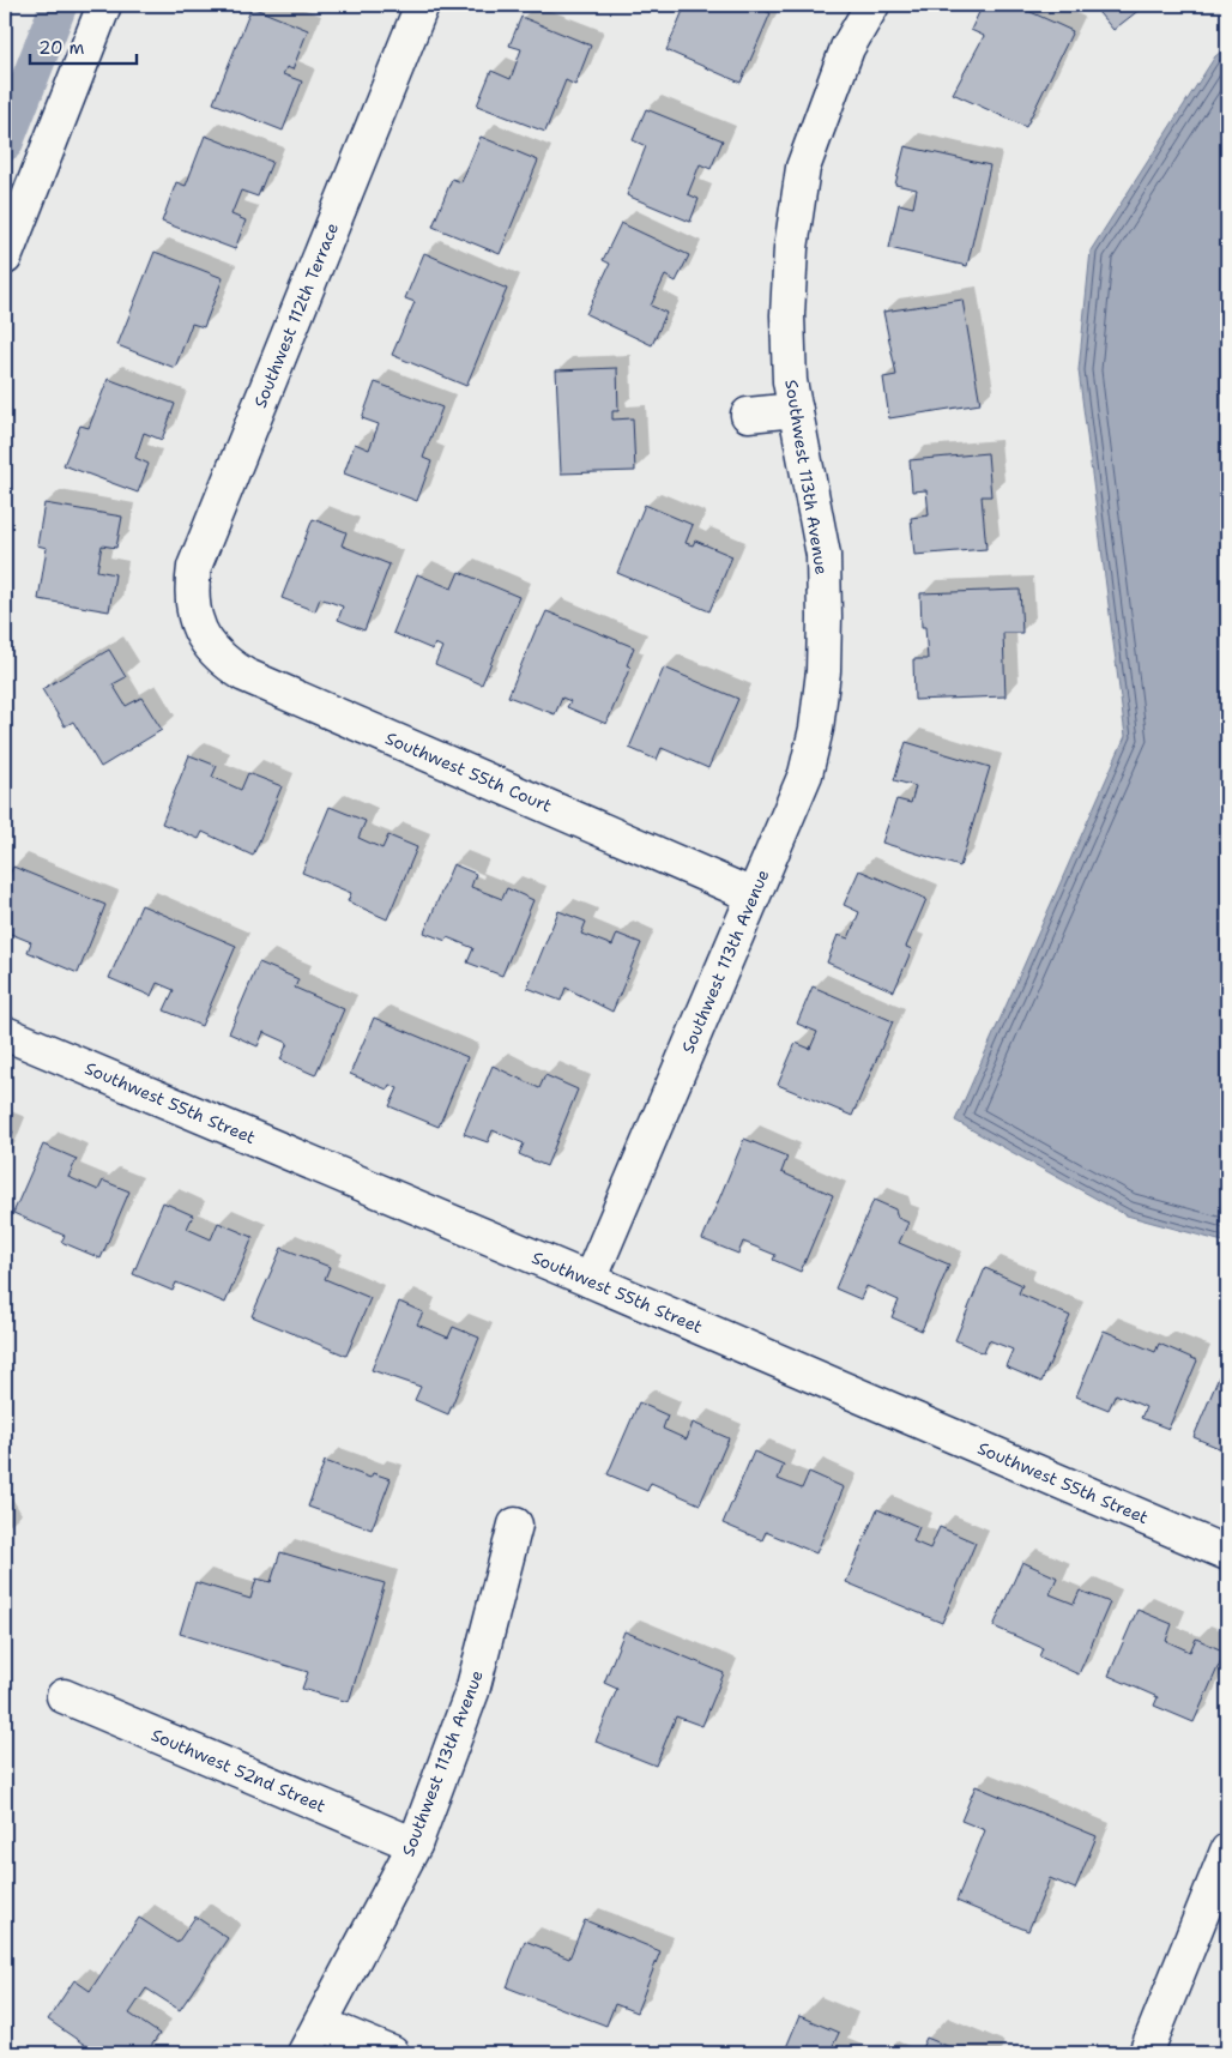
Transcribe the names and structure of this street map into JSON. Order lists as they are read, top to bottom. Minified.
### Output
{"streets":{"street":["Southwest 112th Terrace","Southwest 113th Avenue","Southwest 55th Court","Southwest 55th Street","Southwest 52nd Street"]},"crossings":[["Southwest 112th Terrace","Southwest 55th Court"],["Southwest 113th Avenue","Southwest 55th Court"],["Southwest 113th Avenue","Southwest 55th Street"],["Southwest 113th Avenue","Southwest 52nd Street"]],"scale_bar":"20 m"}
